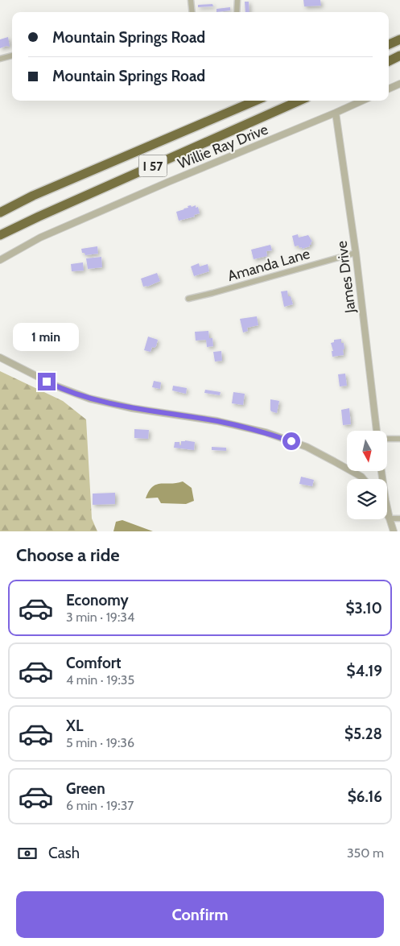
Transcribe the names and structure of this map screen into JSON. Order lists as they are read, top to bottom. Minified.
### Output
{"streets":{"highway":["I 57"],"street":["Willie Ray Drive","Amanda Lane","James Drive"]},"crossings":[["Willie Ray Drive","James Drive"],["Amanda Lane","James Drive"]],"north":"bottom","page":{"banner":["Mountain Springs Road","Mountain Springs Road"],"bubble":"1 min","heading":"Choose a ride","list":[{"name":"Economy","note":"3 min · 19:34","value":"$3.10"},{"name":"Comfort","note":"4 min · 19:35","value":"$4.19"},{"name":"XL","note":"5 min · 19:36","value":"$5.28"},{"name":"Green","note":"6 min · 19:37","value":"$6.16"}],"pay":["Cash","350 m"],"buttons":"Confirm"}}
